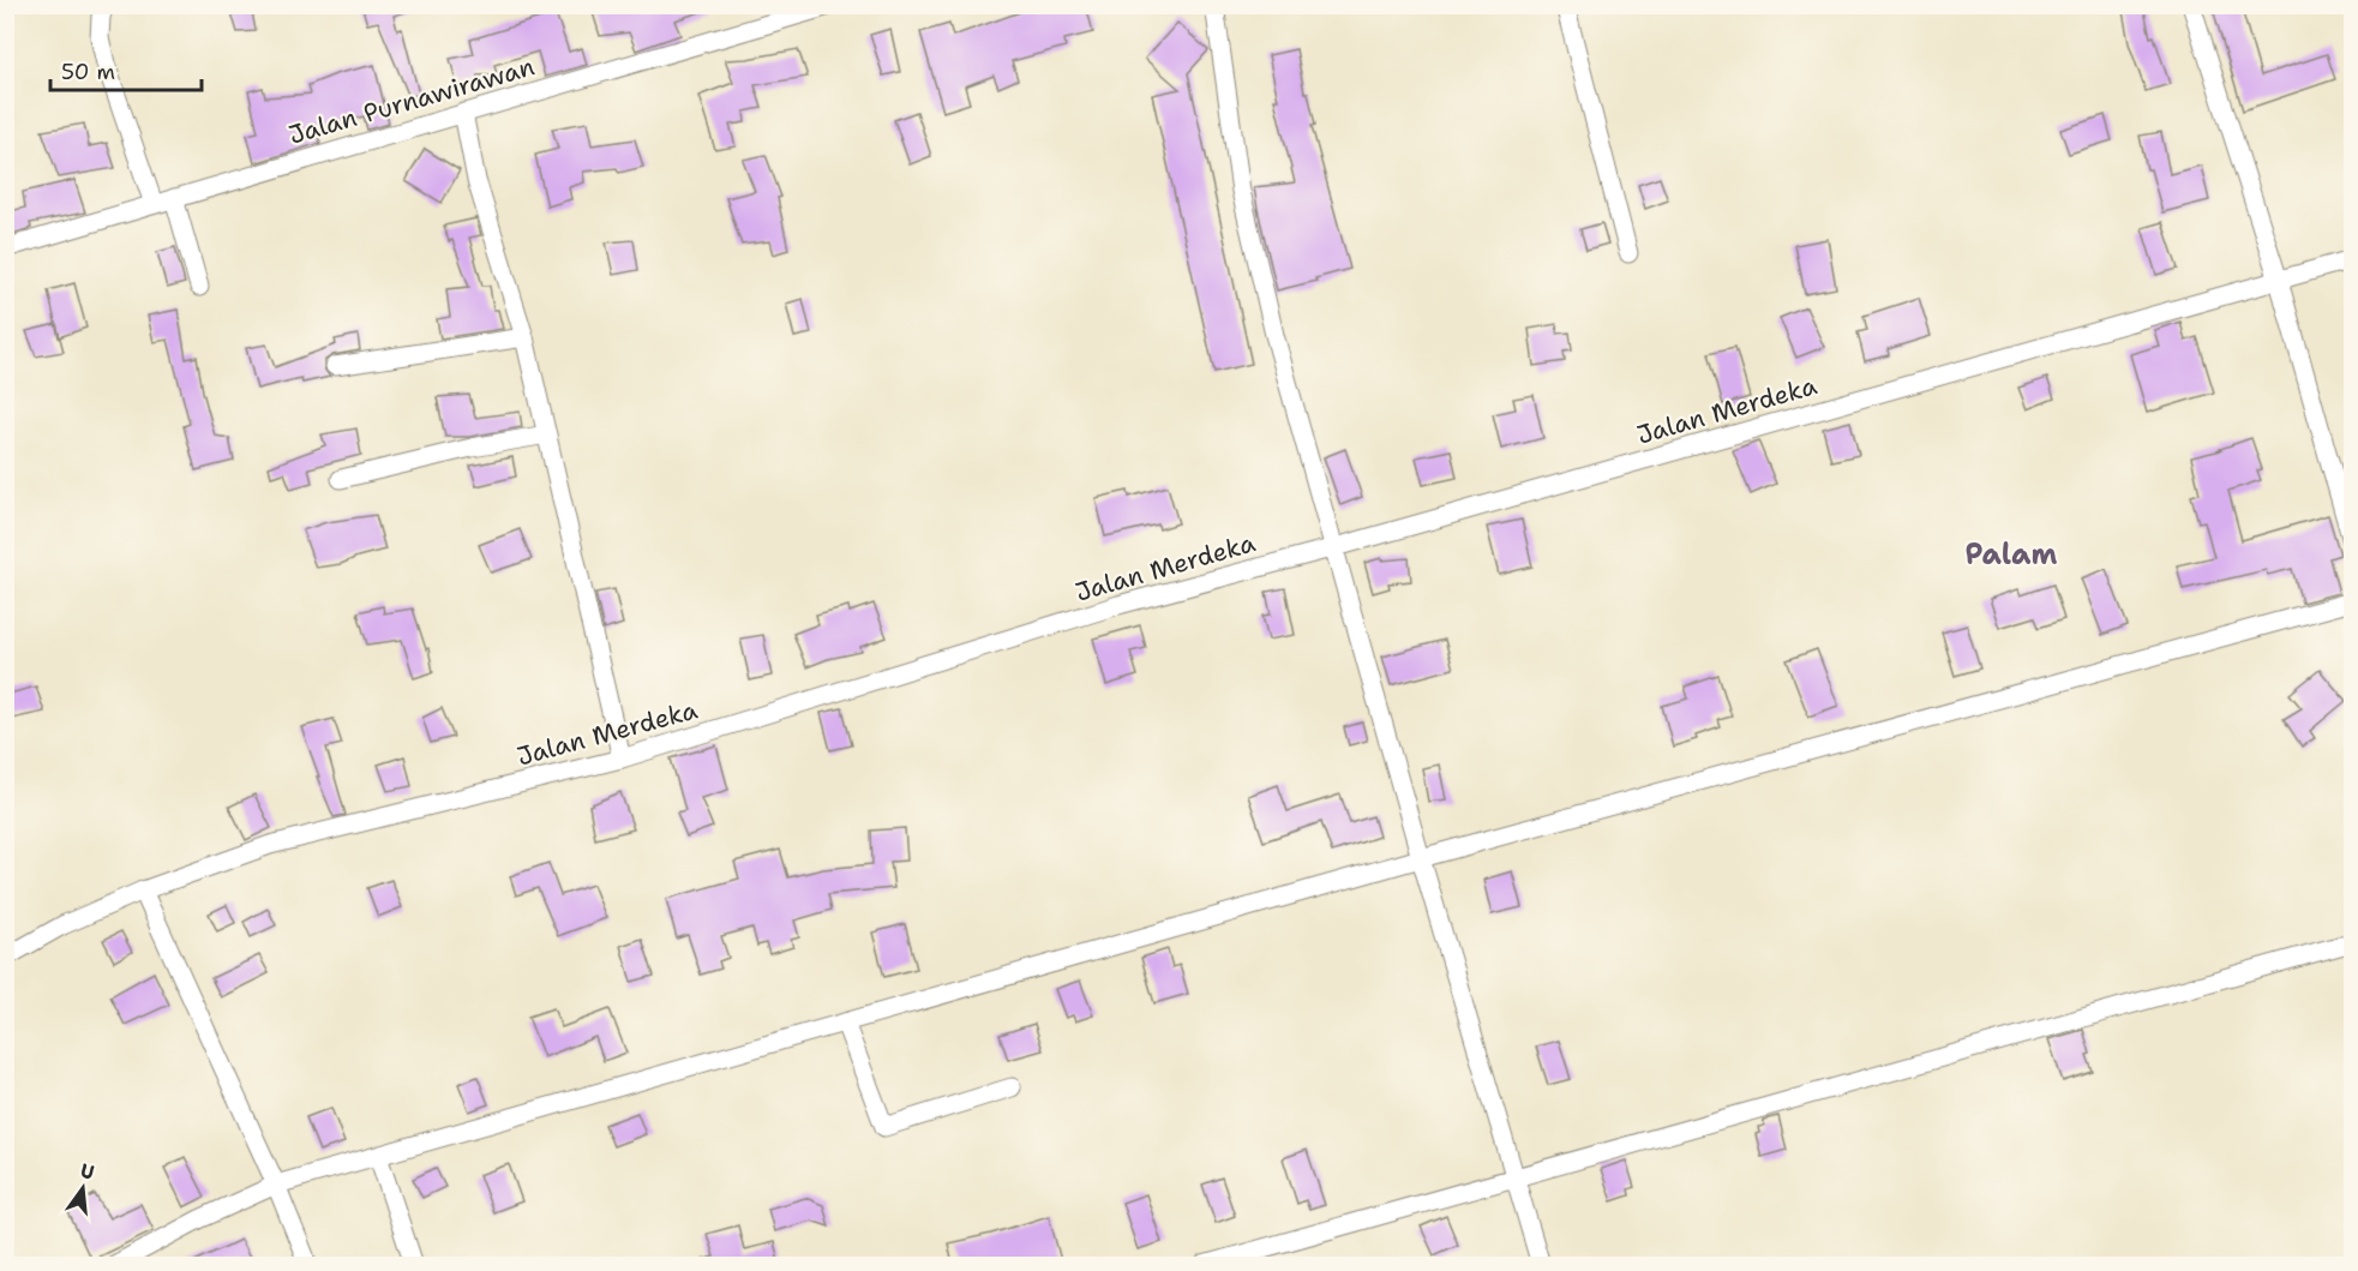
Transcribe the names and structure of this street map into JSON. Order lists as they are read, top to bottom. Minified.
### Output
{"streets":{"street":["Jalan Purnawirawan","Jalan Merdeka"]},"districts":["Palam"],"scale_bar":"50 m","north":"top"}
